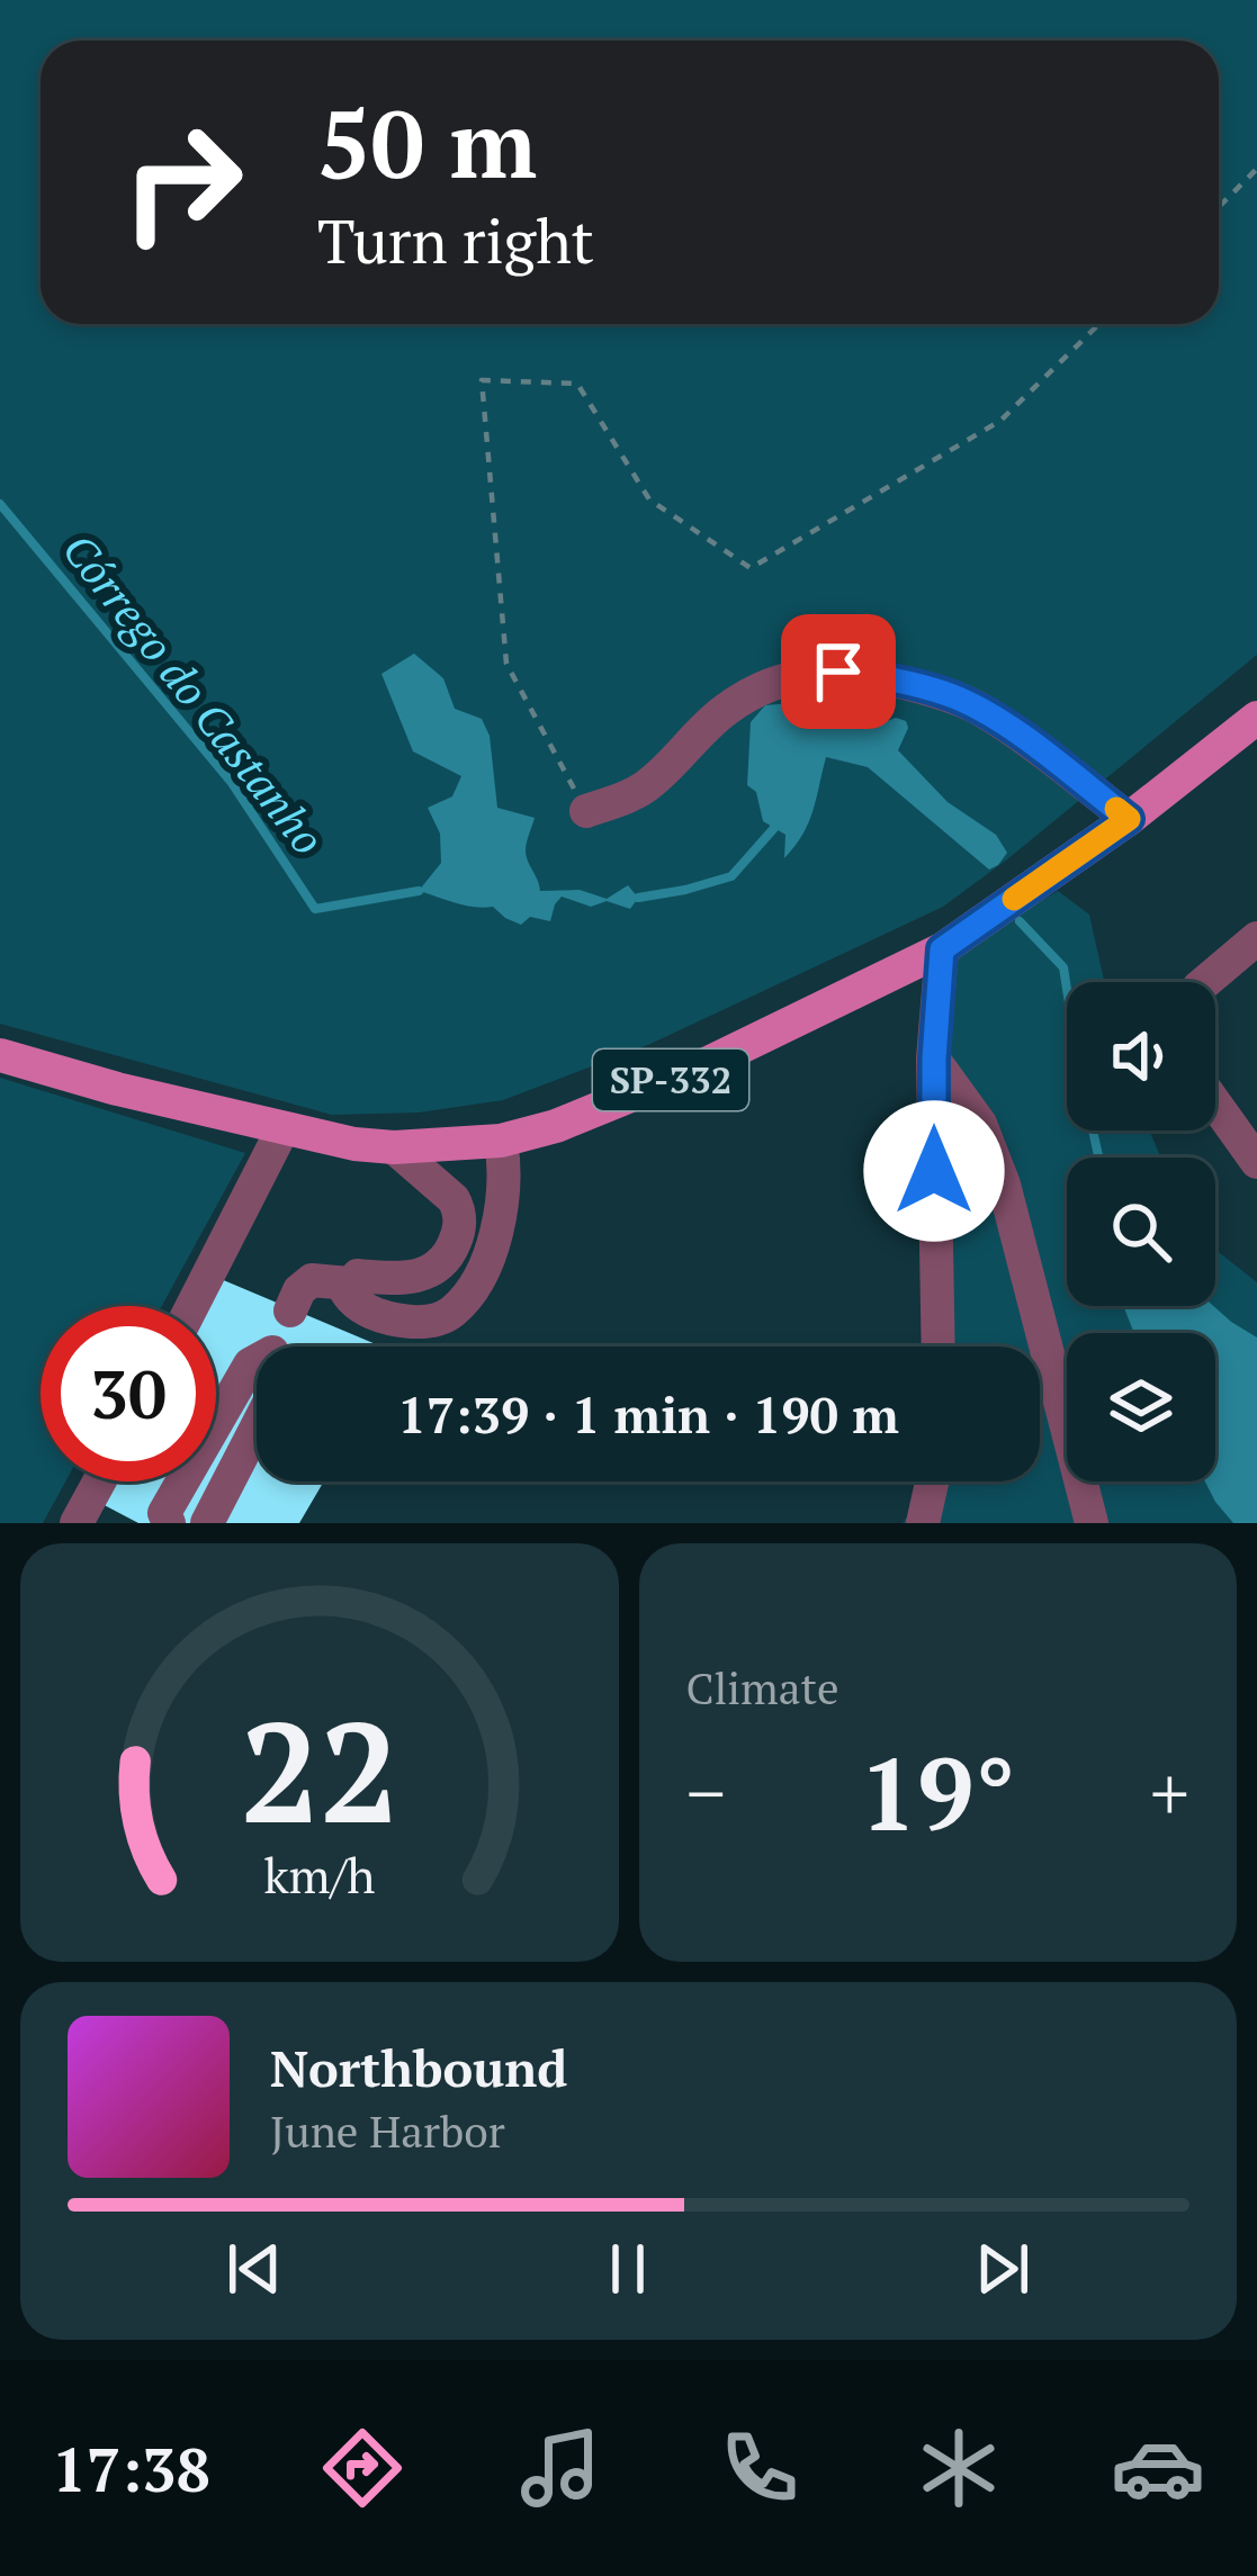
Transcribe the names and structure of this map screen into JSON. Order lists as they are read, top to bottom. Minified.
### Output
{"streets":{"main road":["SP-332"]},"water":["Córrego do Castanho"],"page":{"turn":["50 m","Turn right"],"limit":"30","trip":"17:39 · 1 min · 190 m","tile":"Climate","heat":["−","19°","+"],"song":["Northbound","June Harbor"],"tabs":"17:38","gauge":["22","km/h"]}}
